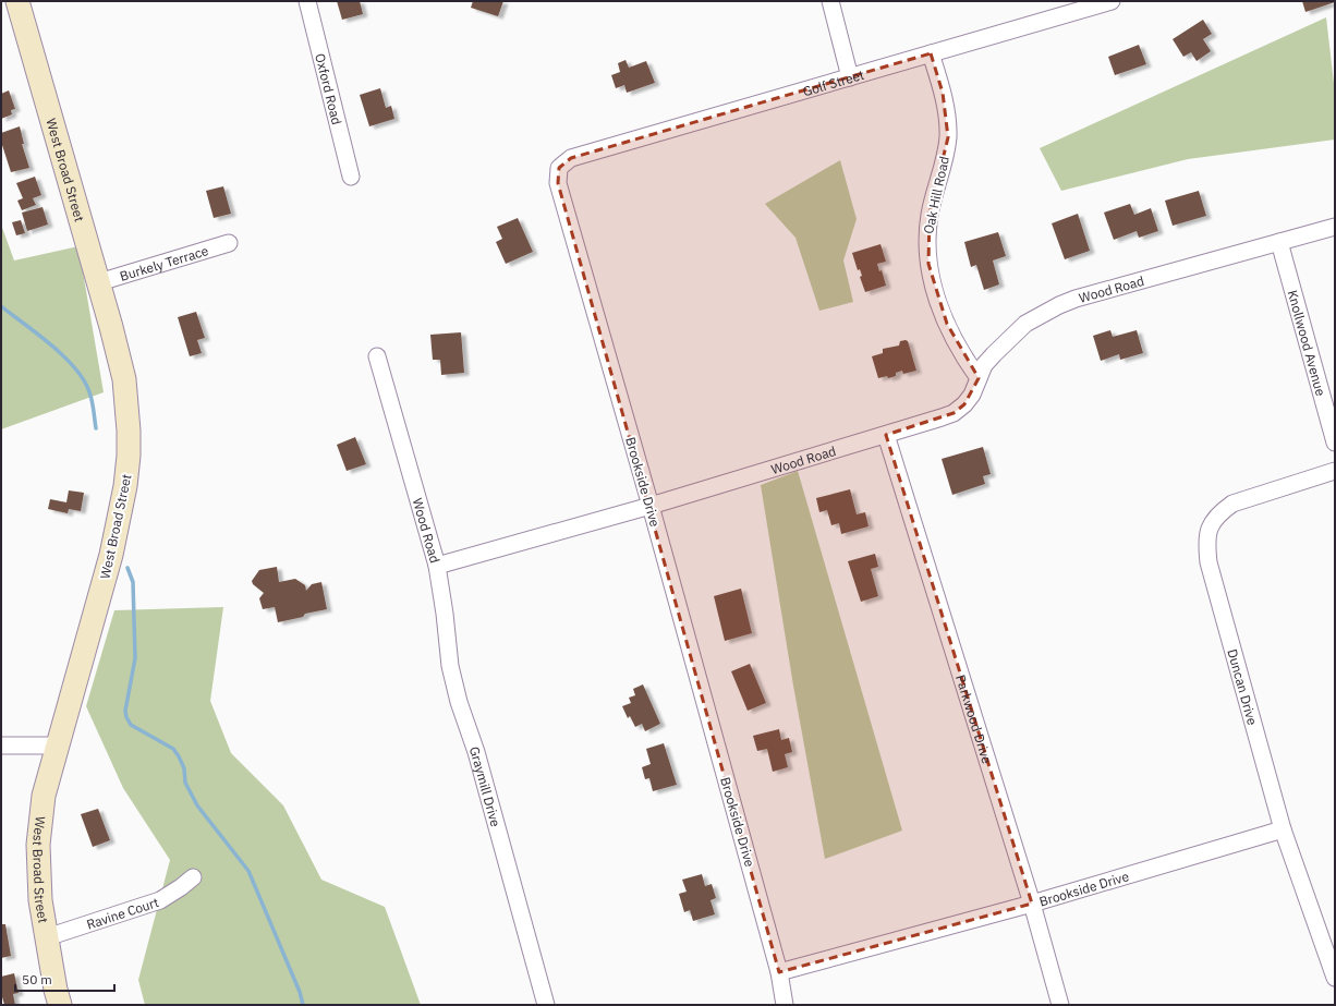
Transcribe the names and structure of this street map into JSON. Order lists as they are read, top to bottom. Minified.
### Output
{"streets":{"street":["Golf Street","Oxford Road","West Broad Street","Oak Hill Road","Burkely Terrace","Wood Road","Knollwood Avenue","Brookside Drive","Duncan Drive","Parkwood Drive","Graymill Drive","Ravine Court"]},"crossings":[["Golf Street","Oak Hill Road"],["Golf Street","Brookside Drive"],["West Broad Street","Burkely Terrace"],["West Broad Street","Ravine Court"],["Oak Hill Road","Wood Road"],["Wood Road","Knollwood Avenue"],["Wood Road","Brookside Drive"],["Wood Road","Parkwood Drive"],["Wood Road","Graymill Drive"],["Brookside Drive","Duncan Drive"],["Brookside Drive","Parkwood Drive"]],"scale_bar":"50 m"}
